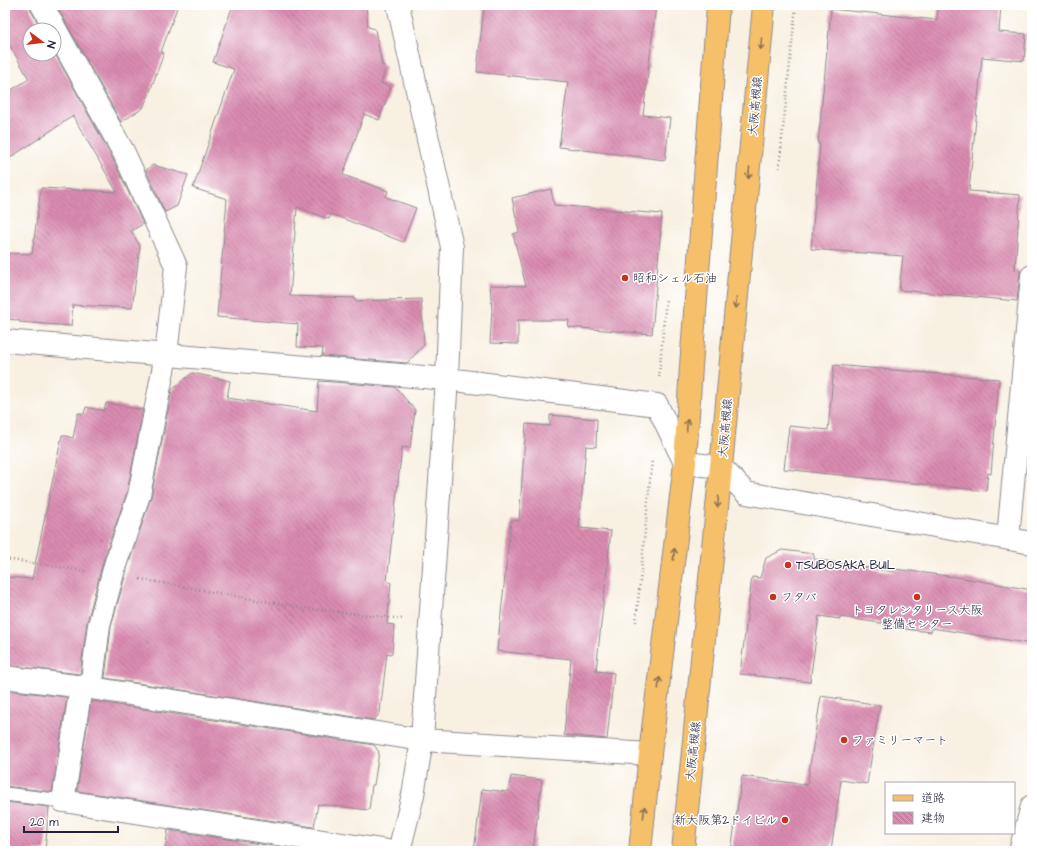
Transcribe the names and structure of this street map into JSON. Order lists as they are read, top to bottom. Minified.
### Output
{"streets":{"main road":["大阪高槻線"]},"places":["昭和シェル石油","TSUBOSAKA BUIL","フタバ","トヨタレンタリース大阪 整備センター","ファミリーマート","新大阪第2ドイビル"],"legend":["道路","建物"],"scale_bar":"20 m","north":"right"}
